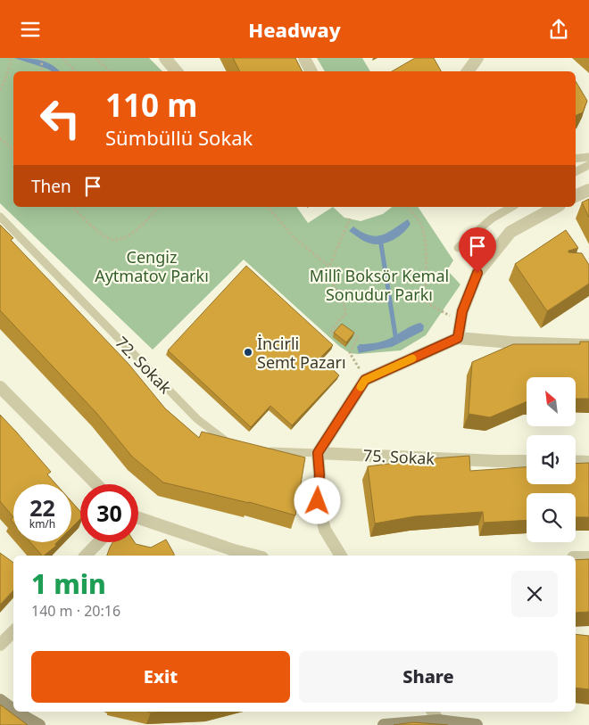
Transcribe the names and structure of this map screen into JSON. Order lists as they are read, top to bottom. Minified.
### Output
{"streets":{"street":["75. Sokak"],"lane":["72. Sokak"]},"parks":["Cengiz Aytmatov Parkı","Millî Boksör Kemal Sonudur Parkı"],"places":["İncirli Semt Pazarı"],"north":"top left","page":{"header":"Headway","turn":["110 m","Sümbüllü Sokak"],"then":"Then","speed":"22 km/h","limit":"30","heading":["1 min","140 m · 20:16"],"buttons":["Exit","Share"]}}
